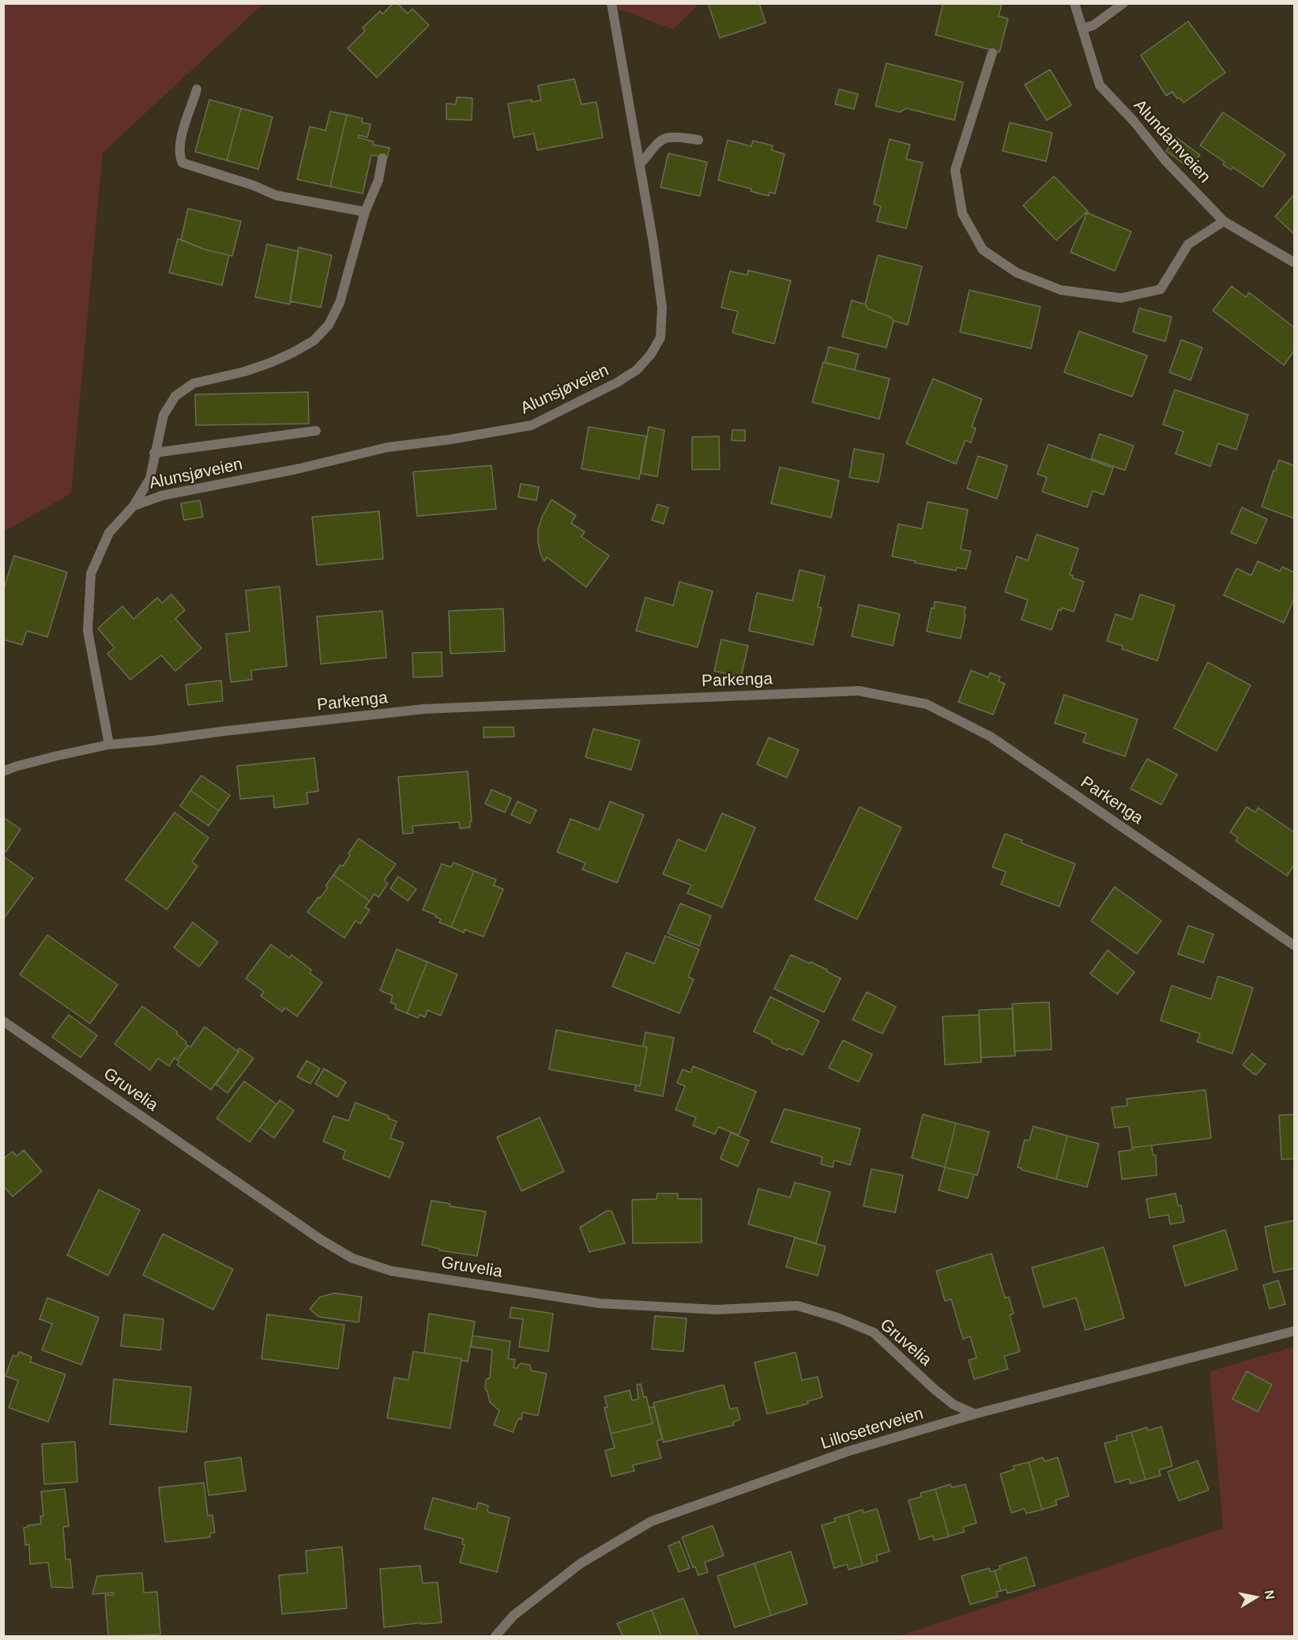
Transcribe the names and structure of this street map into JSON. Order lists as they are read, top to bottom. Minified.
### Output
{"streets":{"street":["Alundamveien","Alunsjøveien","Parkenga","Gruvelia","Lilloseterveien"]},"crossings":[["Alunsjøveien","Parkenga"],["Gruvelia","Lilloseterveien"]],"north":"right"}
